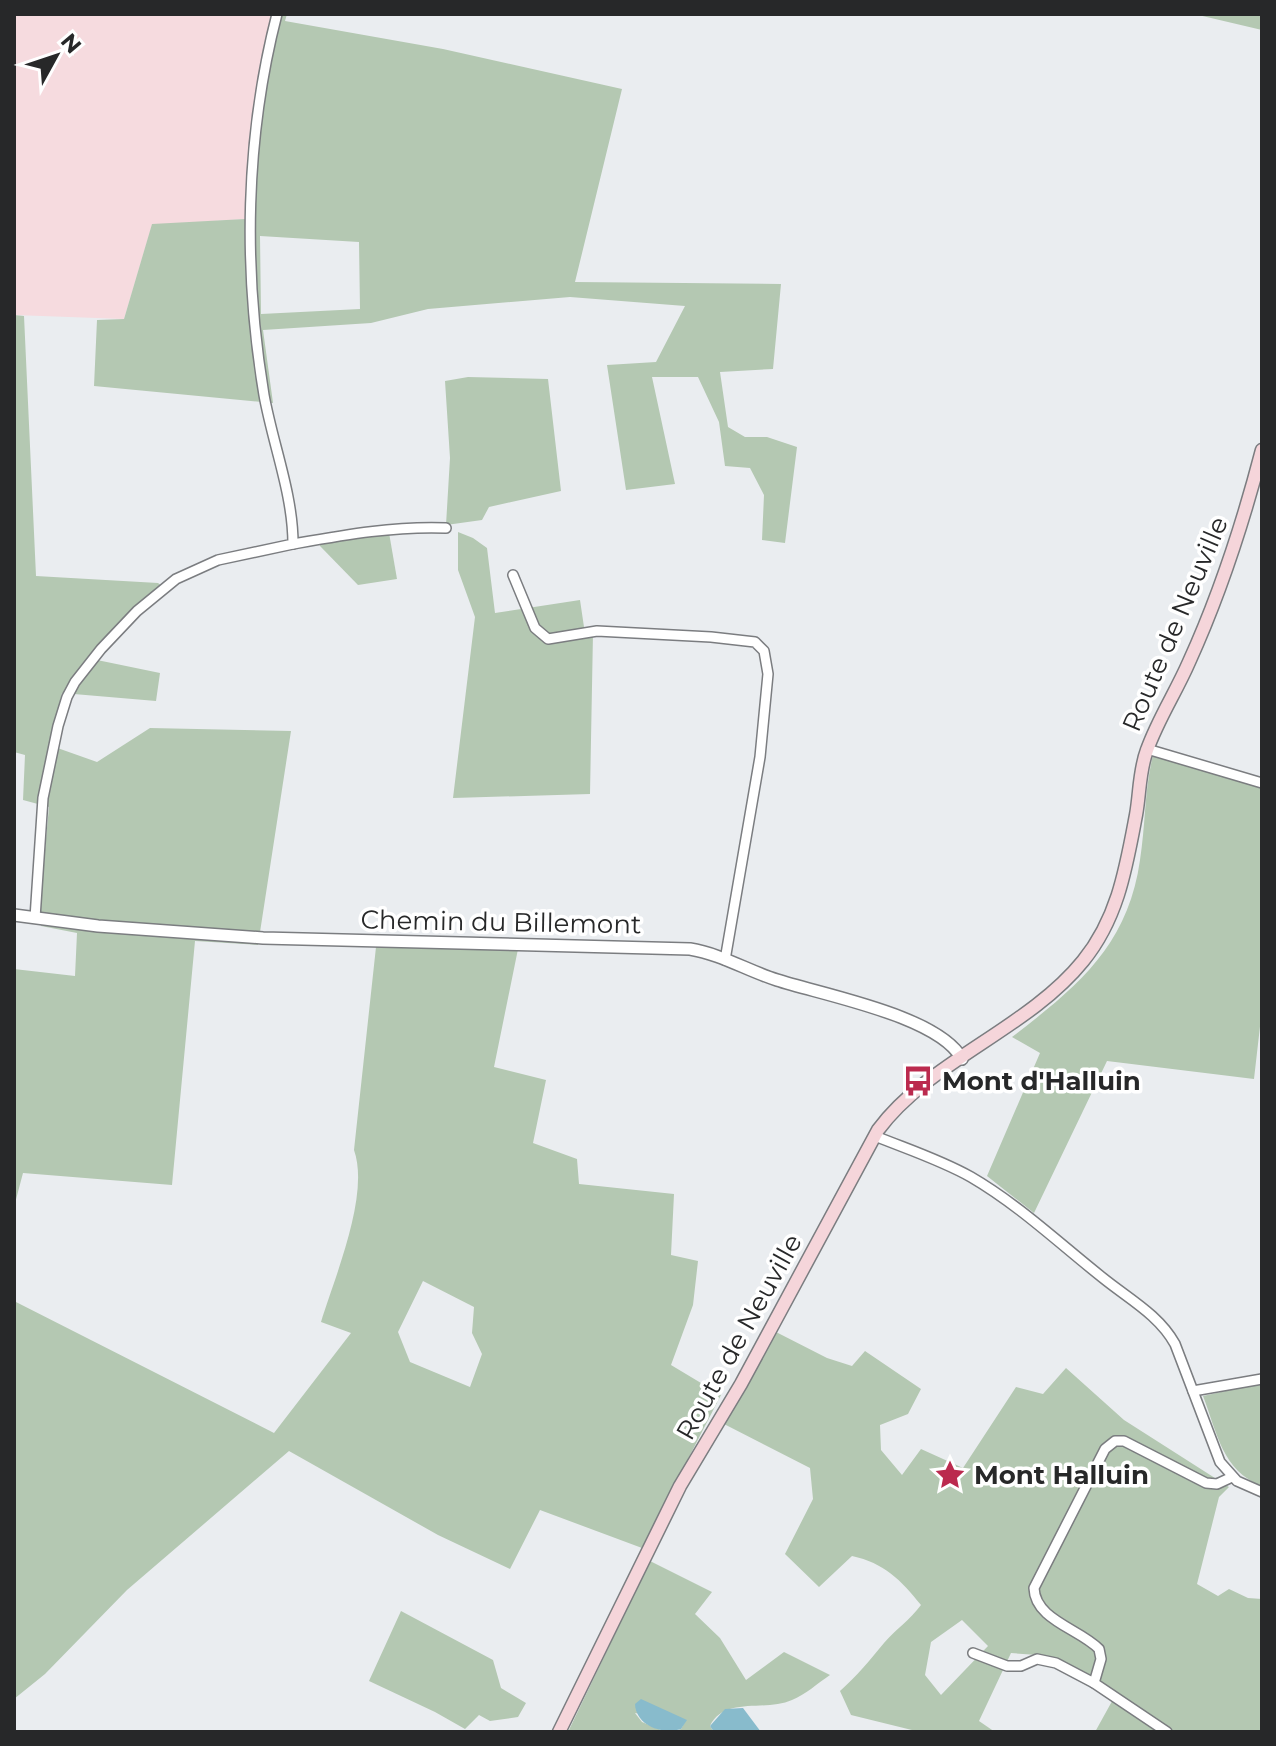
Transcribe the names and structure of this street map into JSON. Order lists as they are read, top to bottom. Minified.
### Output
{"streets":{"main road":["Route de Neuville"],"street":["Chemin du Billemont"]},"crossings":[["Route de Neuville","Chemin du Billemont"]],"places":{"bus stop":["Mont d'Halluin"],"place":["Mont Halluin"]},"north":"top right"}
